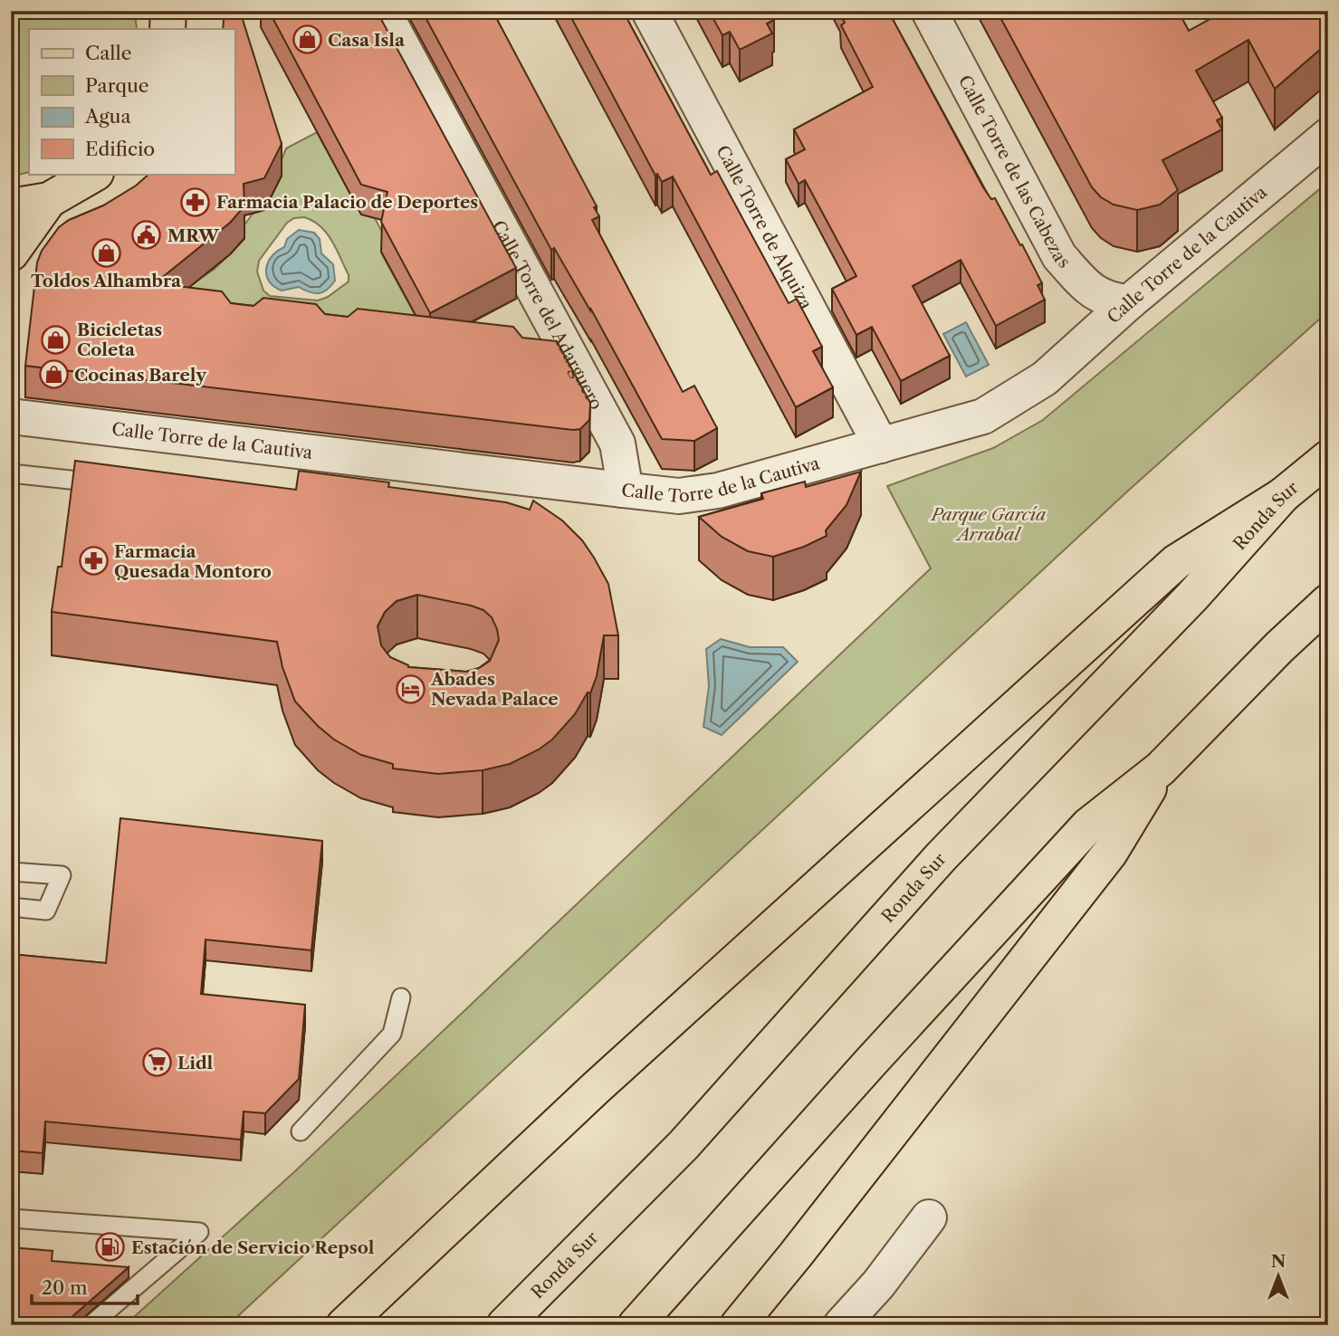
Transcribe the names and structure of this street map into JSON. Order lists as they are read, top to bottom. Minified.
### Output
{"streets":{"main road":["Ronda Sur"],"street":["Calle Torre de las Cabezas","Calle Torre de Alquiza","Calle Torre de la Cautiva","Calle Torre del Adarguero"]},"crossings":[["Calle Torre de las Cabezas","Calle Torre de la Cautiva"],["Calle Torre de Alquiza","Calle Torre de la Cautiva"],["Calle Torre de la Cautiva","Calle Torre del Adarguero"]],"parks":["Parque García Arrabal"],"places":{"shop":["Casa Isla","Toldos Alhambra","Bicicletas Coleta","Cocinas Barely"],"pharmacy":["Farmacia Palacio de Deportes","Farmacia Quesada Montoro"],"public building":["MRW"],"hotel":["Abades Nevada Palace"],"supermarket":["Lidl"],"fuel station":["Estación de Servicio Repsol"]},"legend":["Calle","Parque","Agua","Edificio"],"scale_bar":"20 m","north":"top"}
